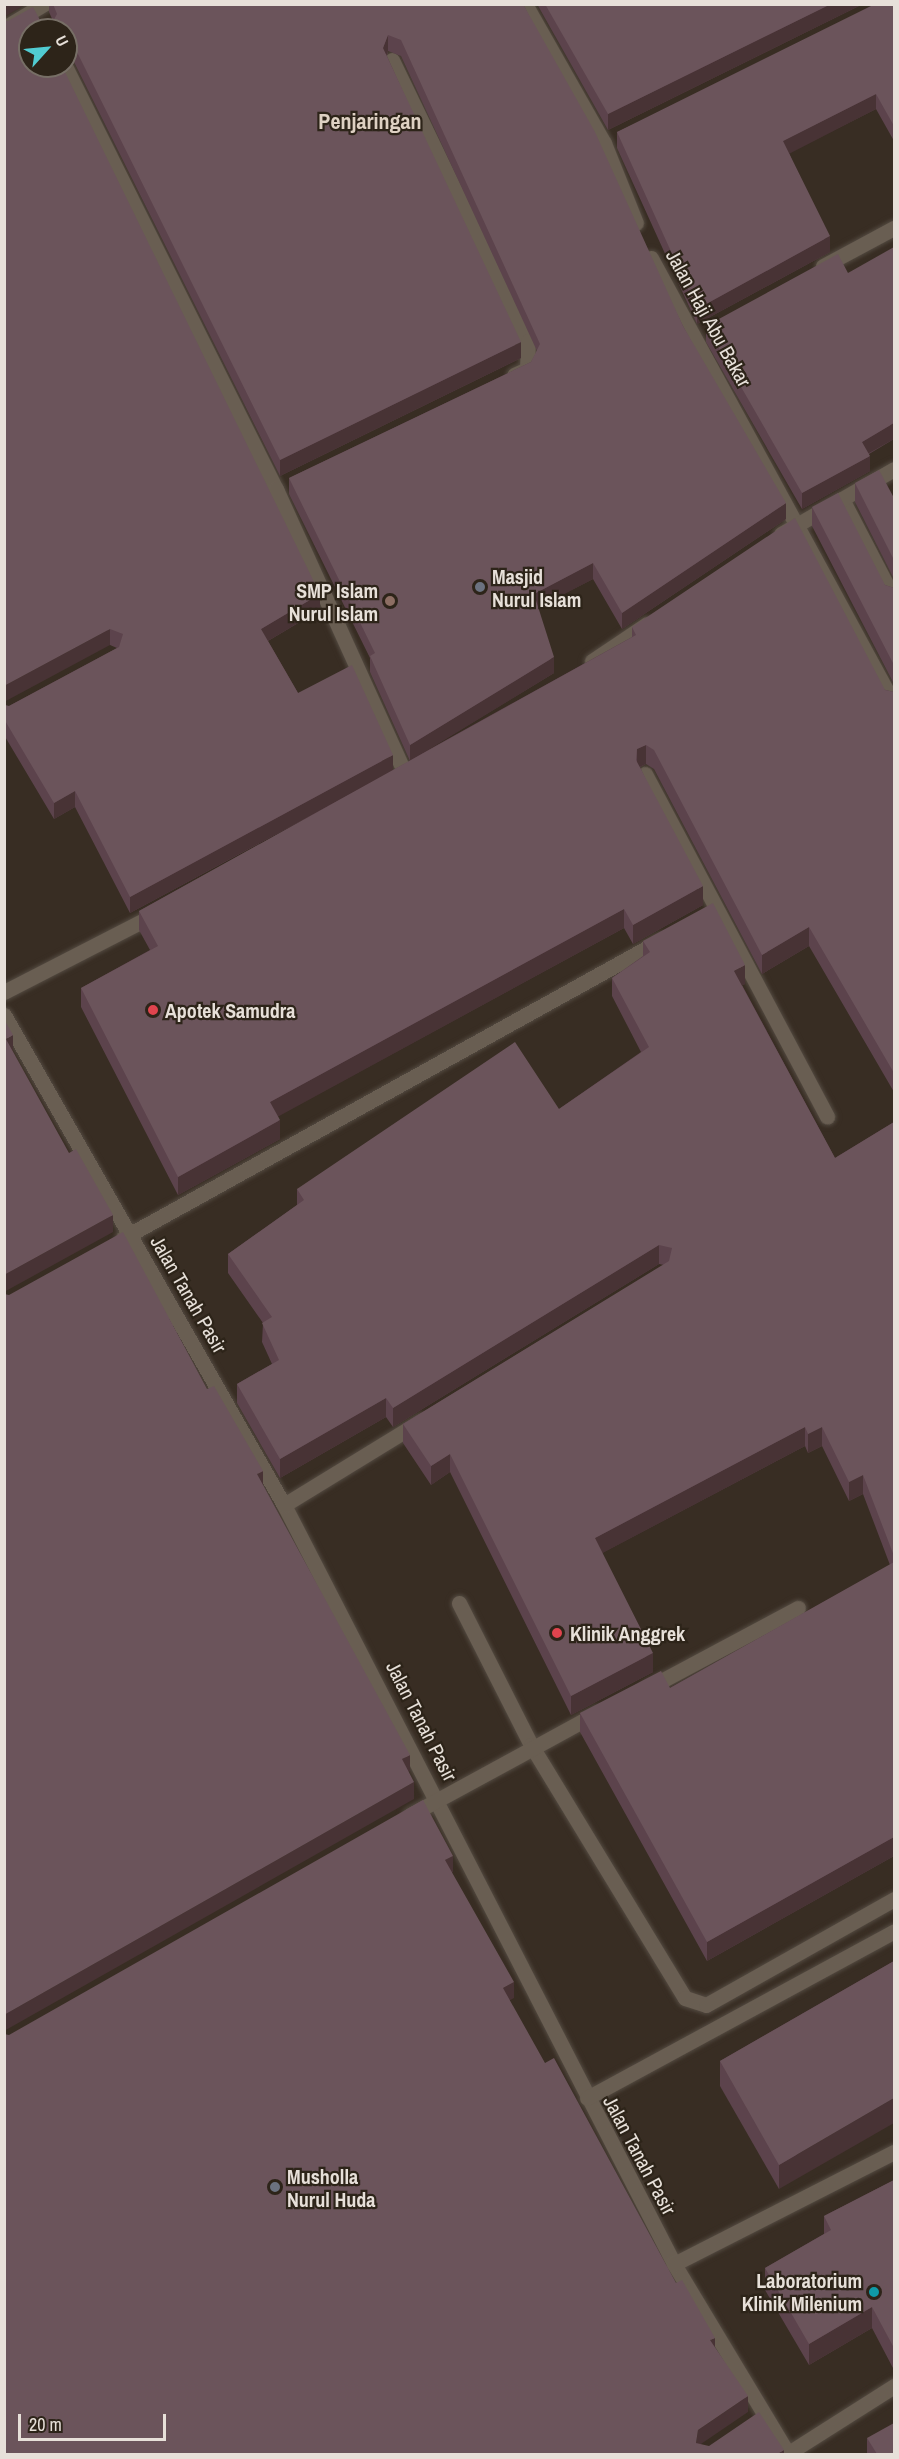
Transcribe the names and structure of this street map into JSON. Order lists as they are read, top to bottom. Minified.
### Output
{"streets":{"street":["Jalan Haji Abu Bakar","Jalan Tanah Pasir"]},"districts":["Penjaringan"],"places":["Masjid Nurul Islam","SMP Islam Nurul Islam","Apotek Samudra","Klinik Anggrek","Musholla Nurul Huda","Laboratorium Klinik Milenium"],"scale_bar":"20 m","north":"top right"}
